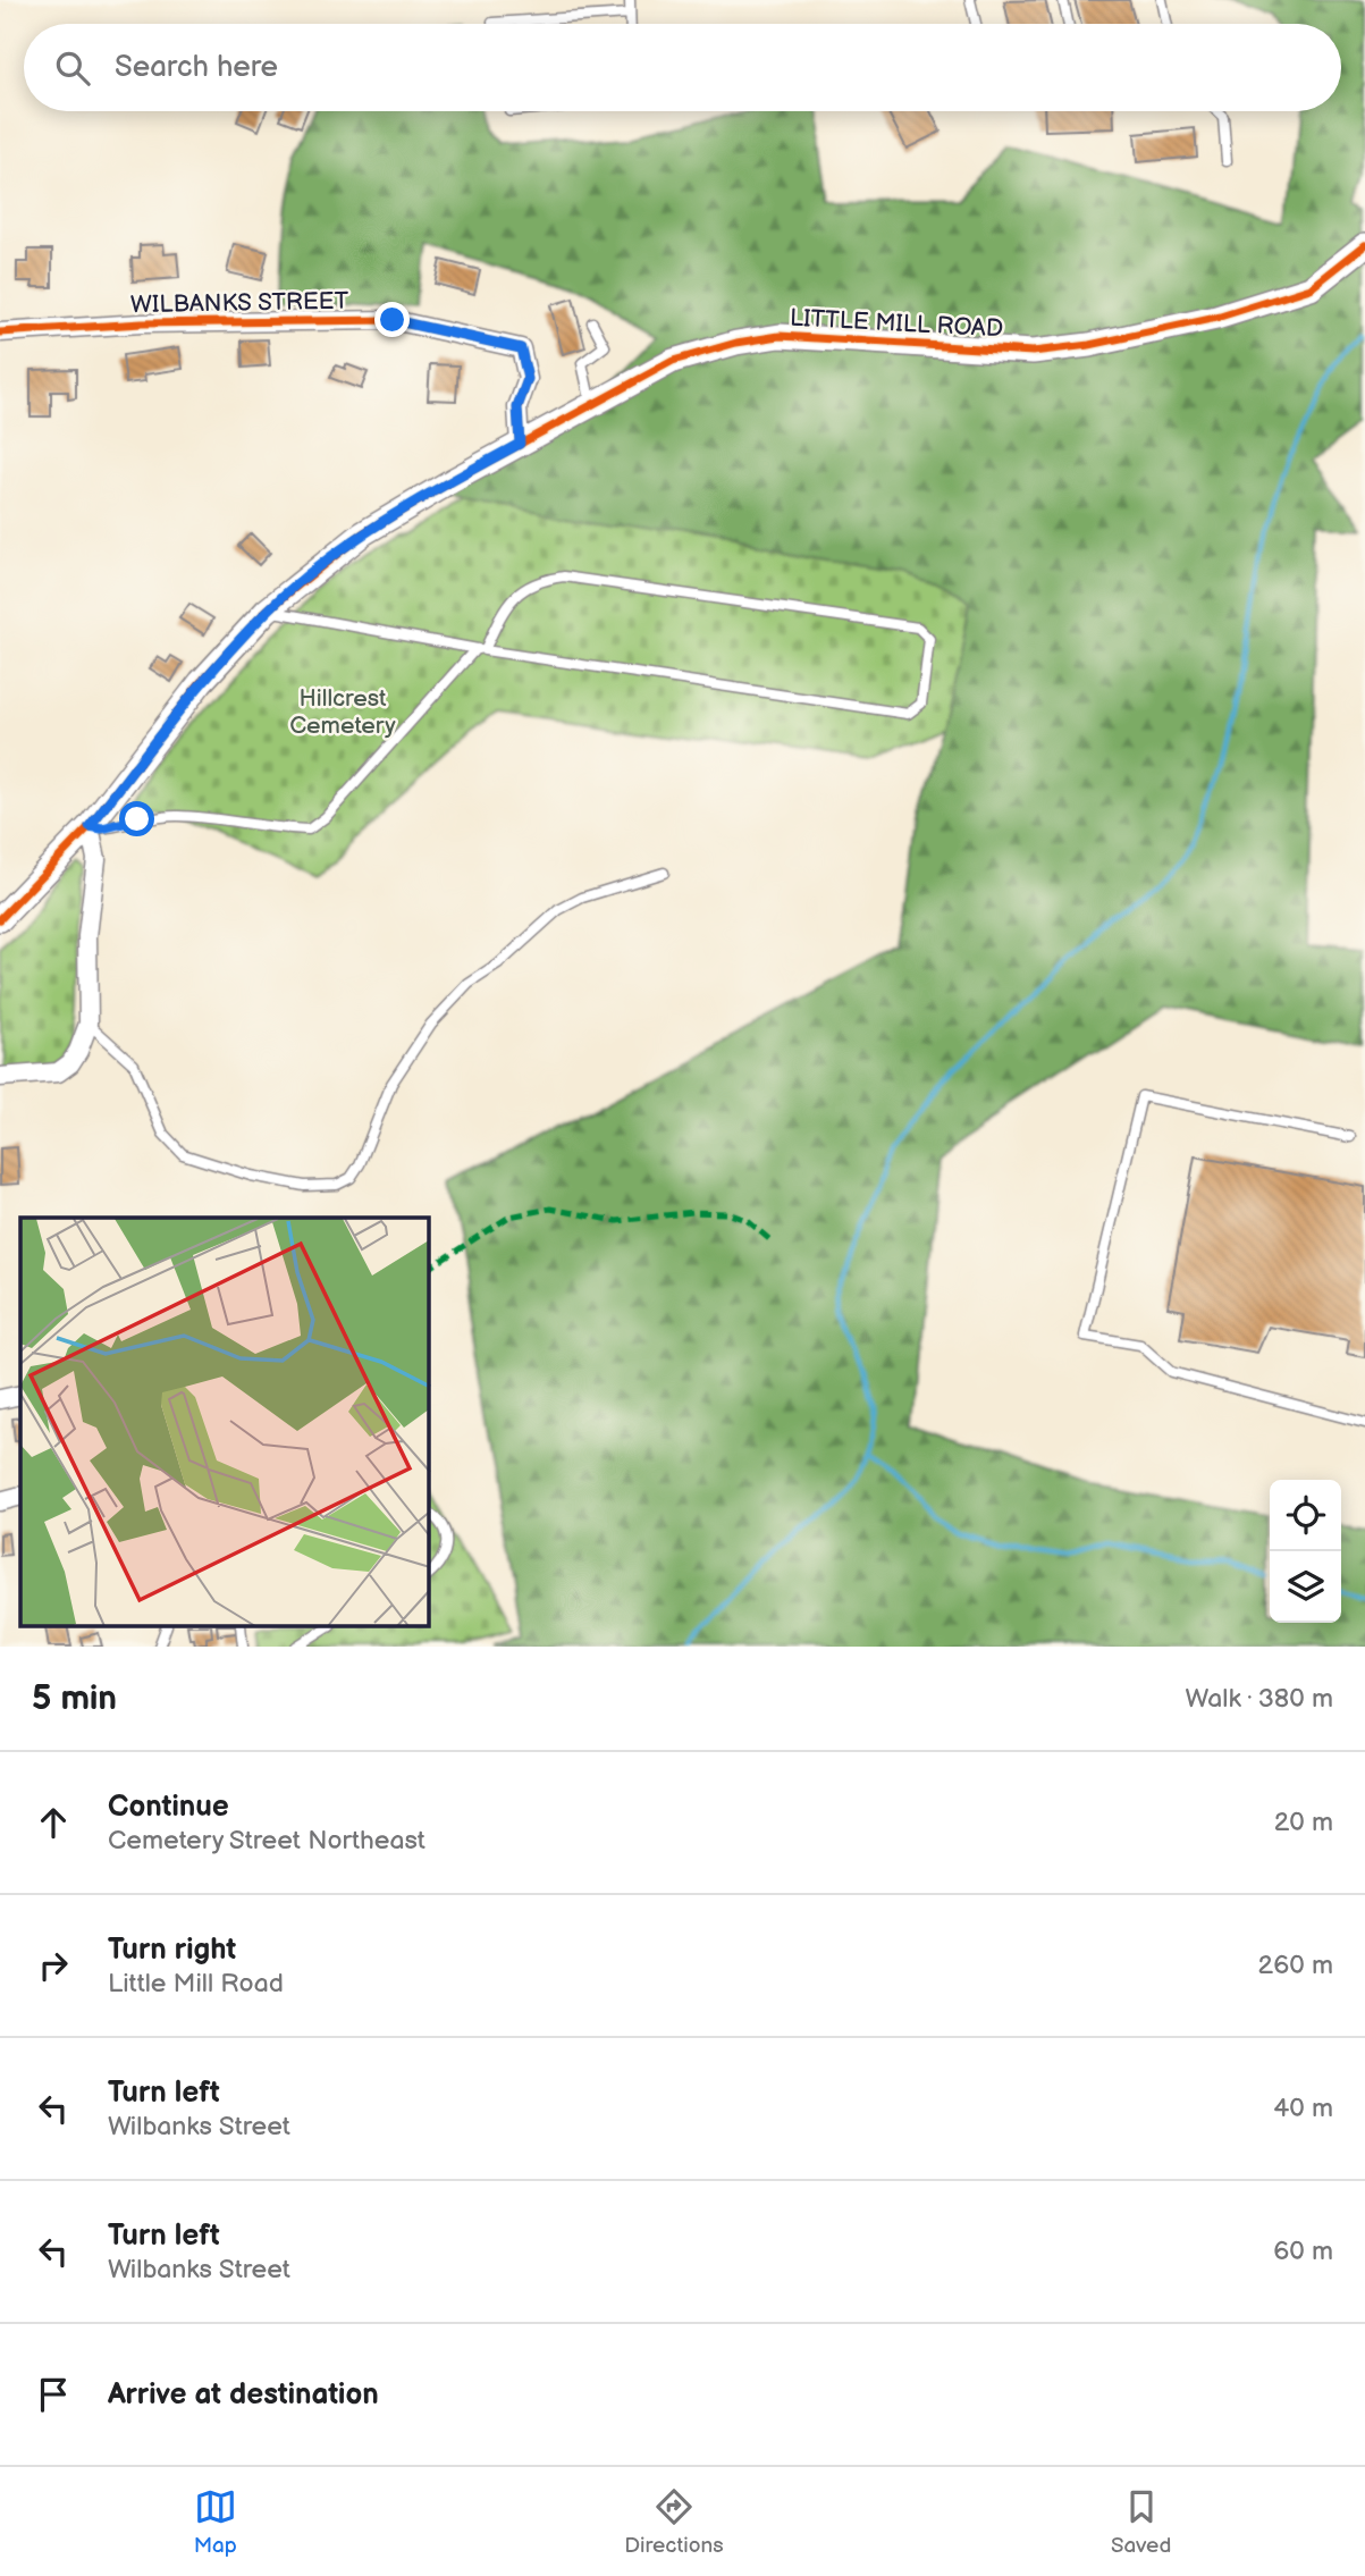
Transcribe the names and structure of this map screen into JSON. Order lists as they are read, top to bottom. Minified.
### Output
{"streets":{"street":["WILBANKS STREET","LITTLE MILL ROAD"]},"crossings":[["WILBANKS STREET","LITTLE MILL ROAD"]],"parks":["Hillcrest Cemetery"],"page":{"search":"Search here","heading":["5 min","Walk · 380 m"],"list":[["Continue","Cemetery Street Northeast","20 m"],["Turn right","Little Mill Road","260 m"],["Turn left","Wilbanks Street","40 m"],["Turn left","Wilbanks Street","60 m"],"Arrive at destination"],"nav":["Map","Directions","Saved"]}}
